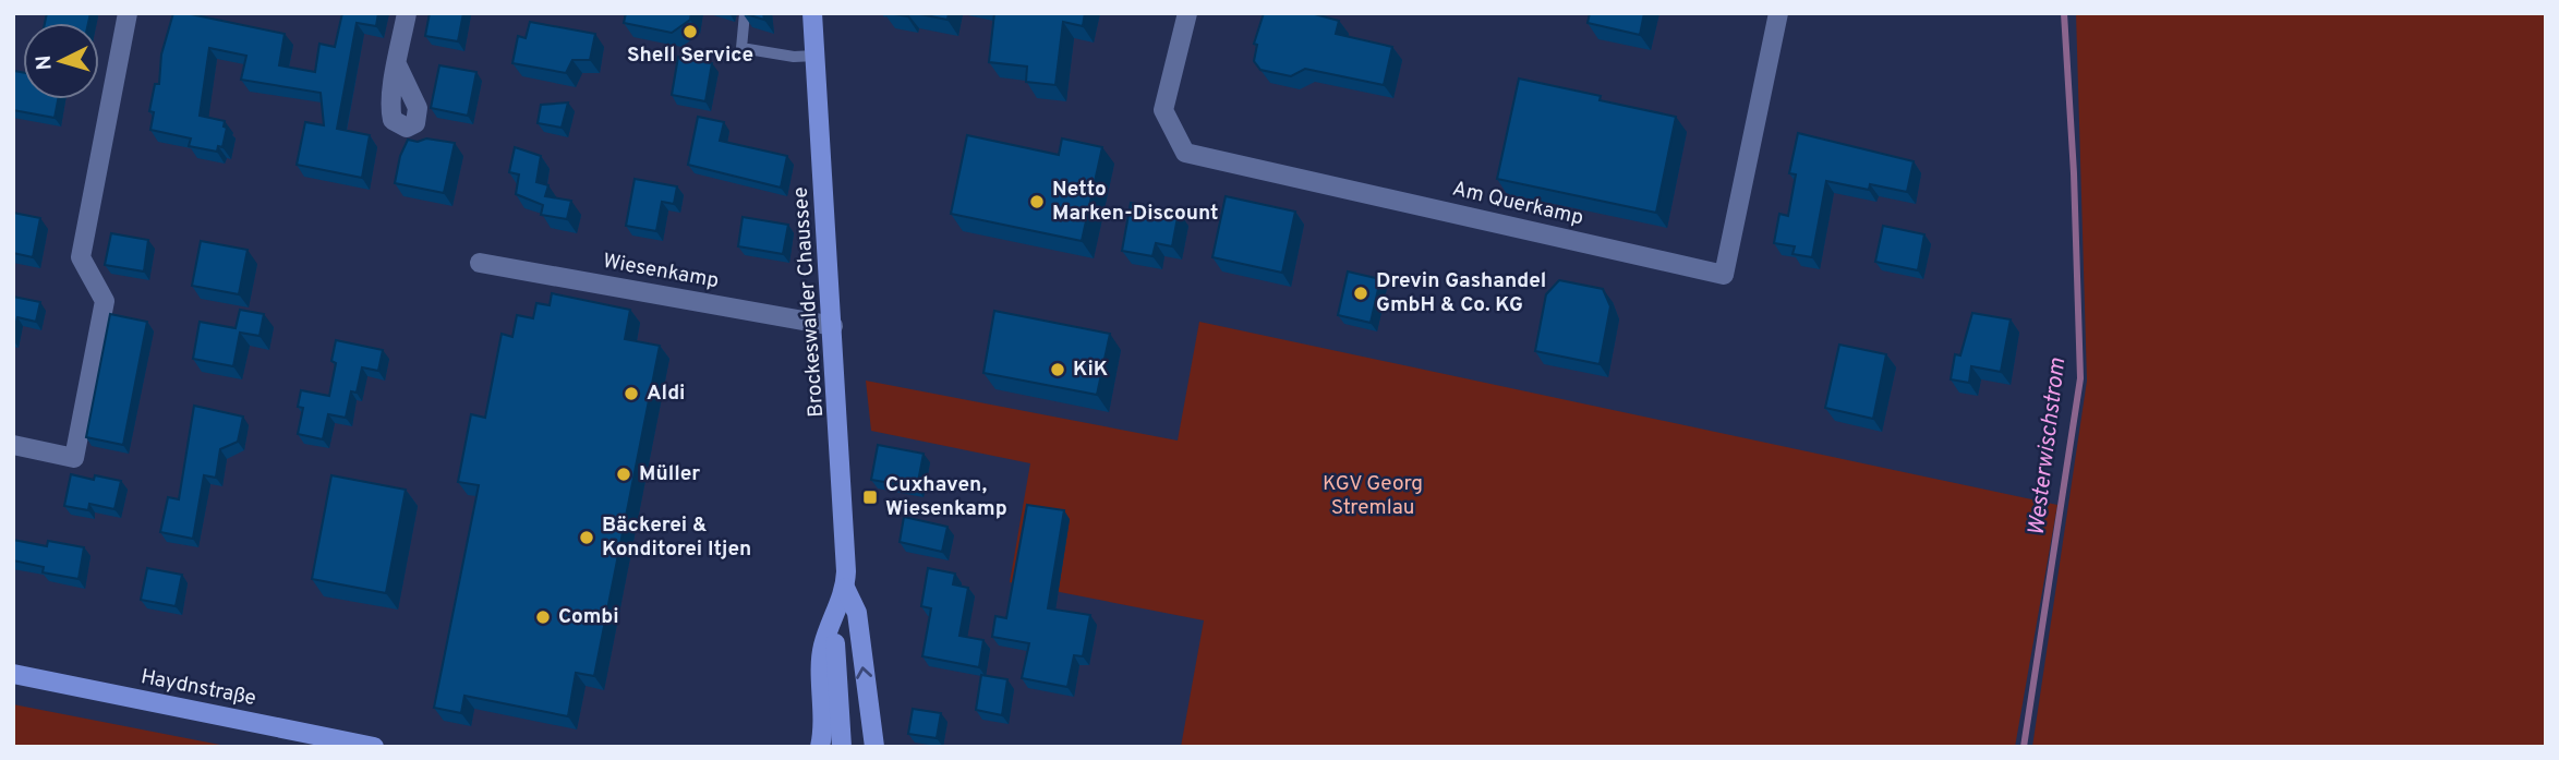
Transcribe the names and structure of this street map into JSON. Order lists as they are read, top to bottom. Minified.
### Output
{"streets":{"street":["Am Querkamp","Wiesenkamp","Brockeswalder Chaussee","Haydnstraße"]},"crossings":[["Wiesenkamp","Brockeswalder Chaussee"]],"water":["Westerwischstrom"],"parks":["KGV Georg Stremlau"],"places":{"other":["Shell Service","Netto Marken-Discount","Drevin Gashandel GmbH & Co. KG","KiK","Aldi","Müller","Bäckerei & Konditorei Itjen","Combi"],"transit":["Cuxhaven, Wiesenkamp"]},"north":"left"}
